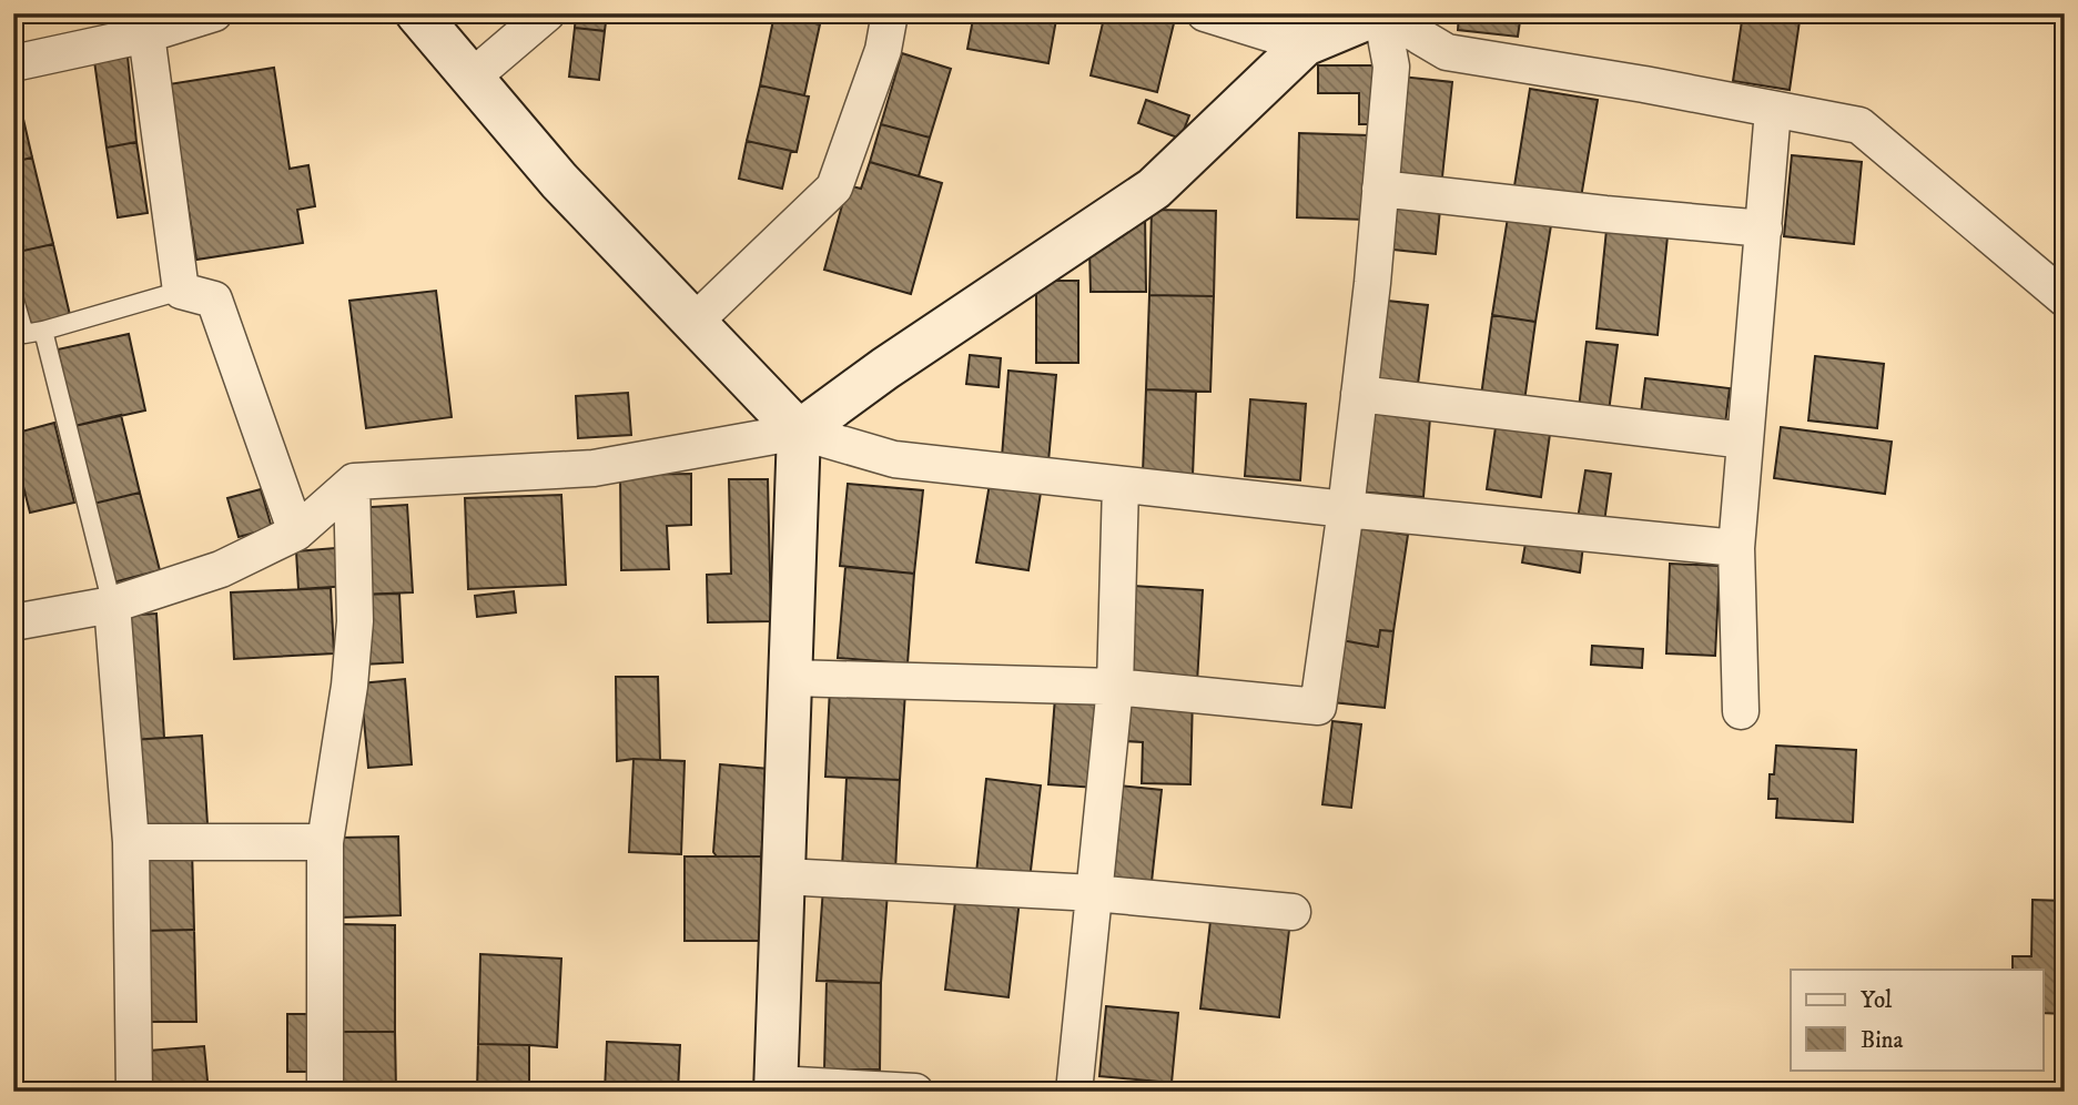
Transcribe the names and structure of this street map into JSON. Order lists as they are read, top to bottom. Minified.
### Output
{"legend":["Yol","Bina"]}
